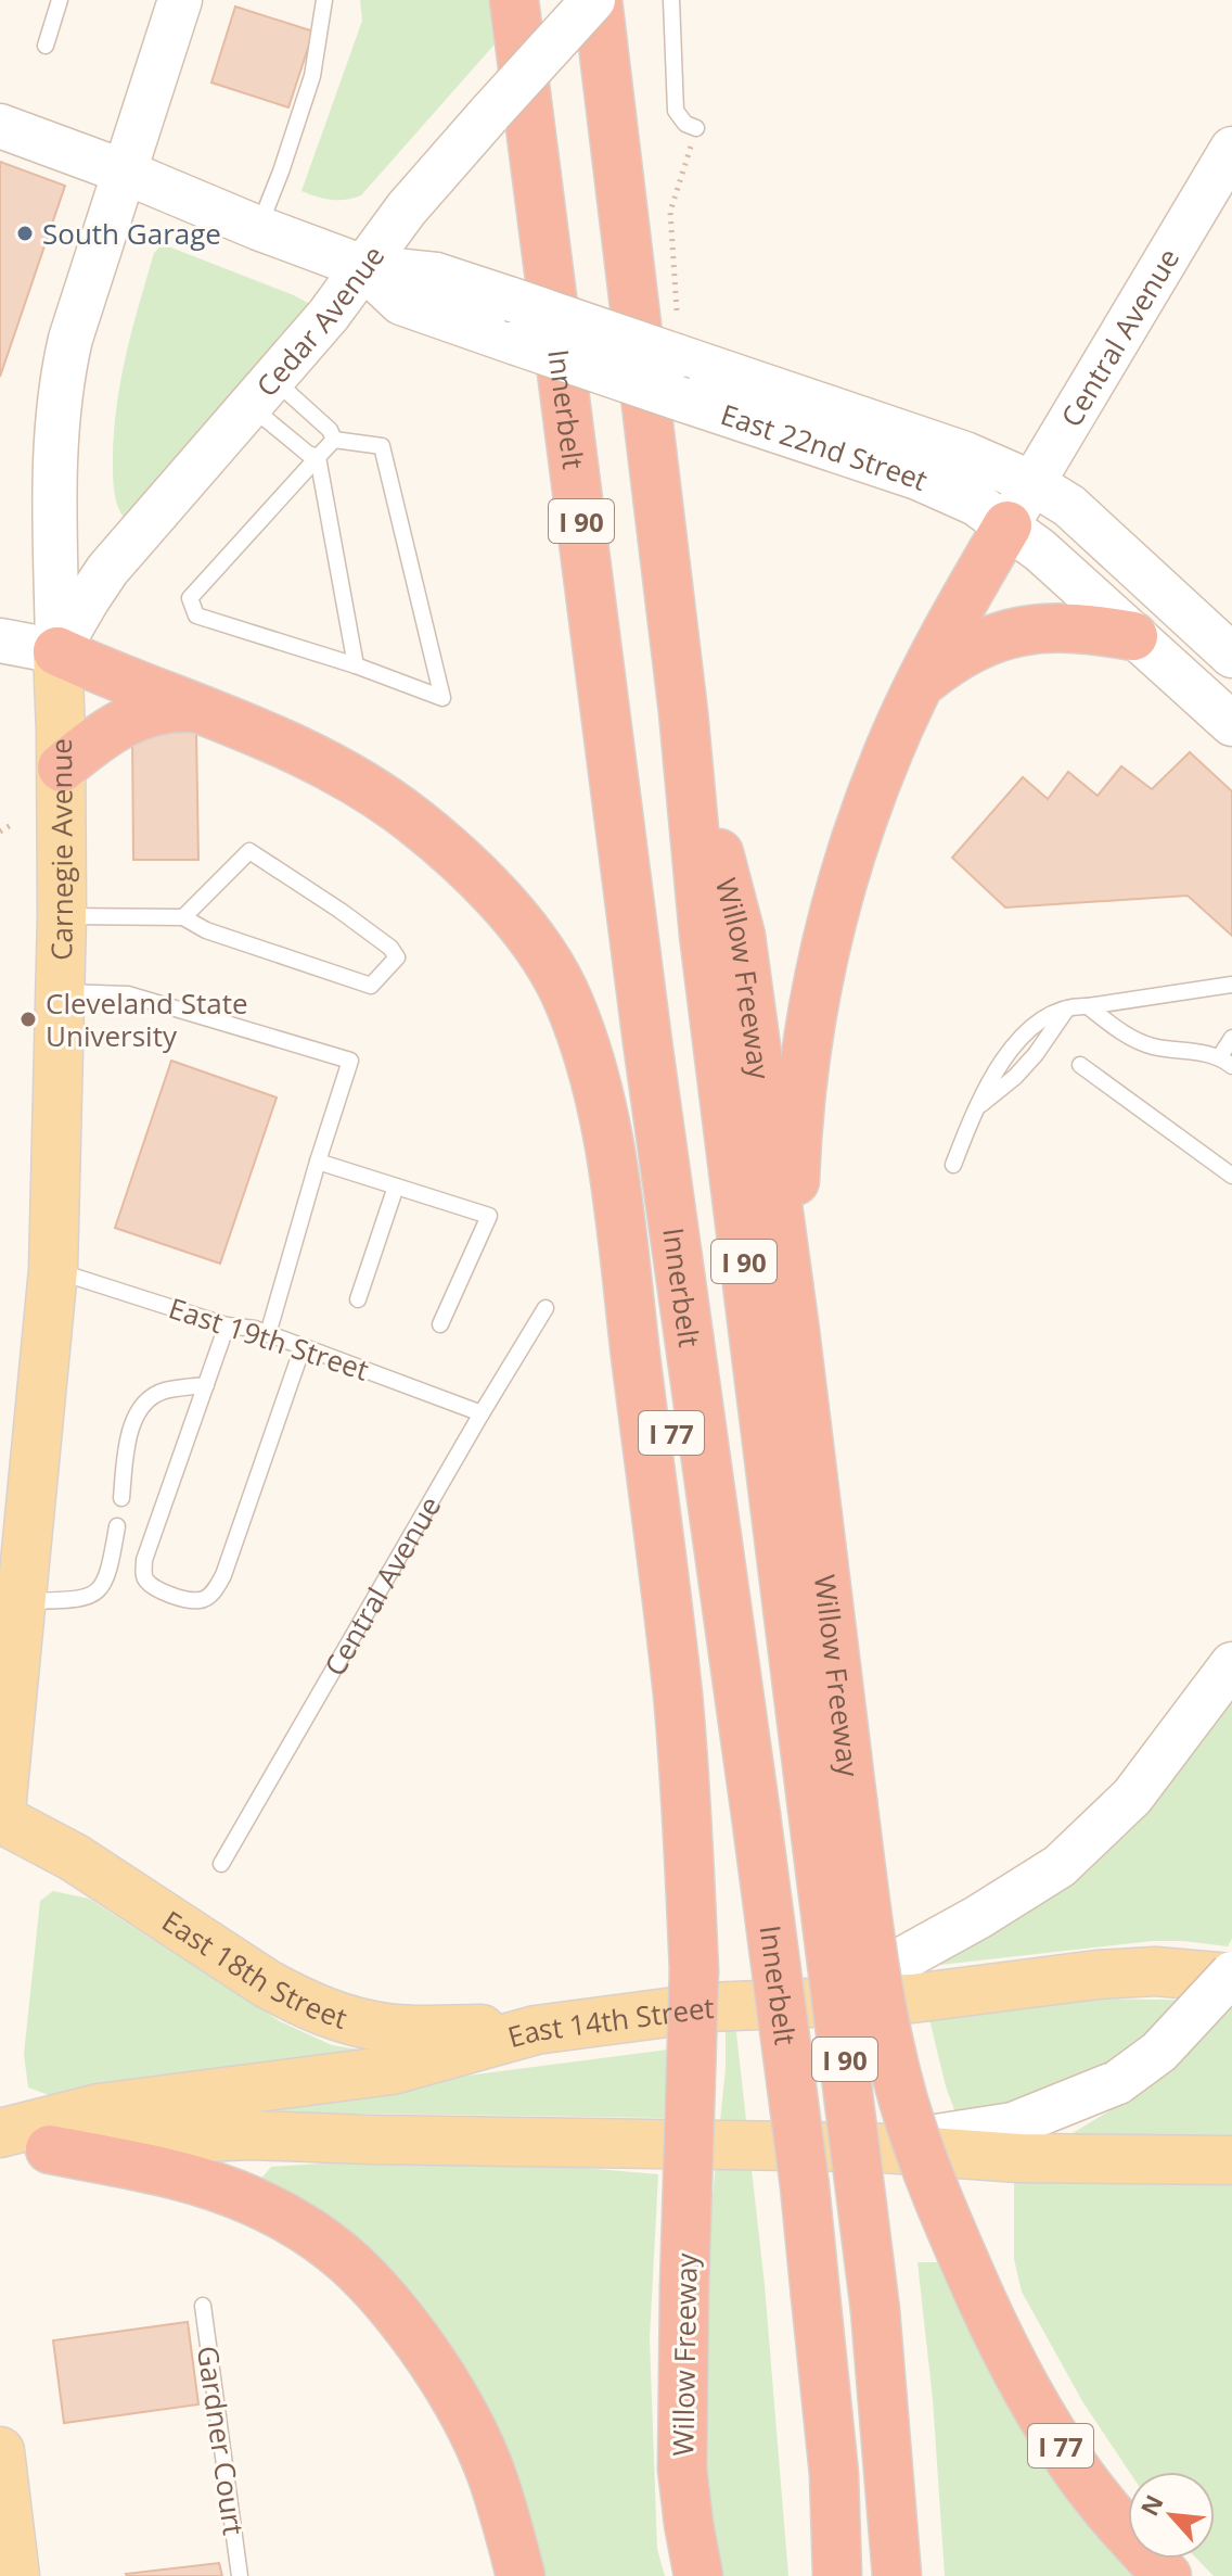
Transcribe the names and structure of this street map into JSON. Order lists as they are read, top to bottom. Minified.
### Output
{"streets":{"highway":["Innerbelt","I 90","Willow Freeway","I 77"],"main road":["Carnegie Avenue","East 18th Street","East 14th Street"],"street":["Cedar Avenue","Central Avenue","East 22nd Street"],"lane":["East 19th Street","Gardner Court"]},"crossings":[["Cedar Avenue","Innerbelt"],["Cedar Avenue","East 22nd Street"],["Cedar Avenue","Carnegie Avenue"],["Central Avenue","East 22nd Street"],["Central Avenue","East 19th Street"],["Innerbelt","Willow Freeway"],["Innerbelt","I 77"],["East 22nd Street","Carnegie Avenue"],["Carnegie Avenue","East 19th Street"],["Carnegie Avenue","East 18th Street"],["Willow Freeway","I 77"],["Willow Freeway","East 14th Street"],["East 18th Street","East 14th Street"]],"places":["South Garage","Cleveland State University"],"north":"top left"}
